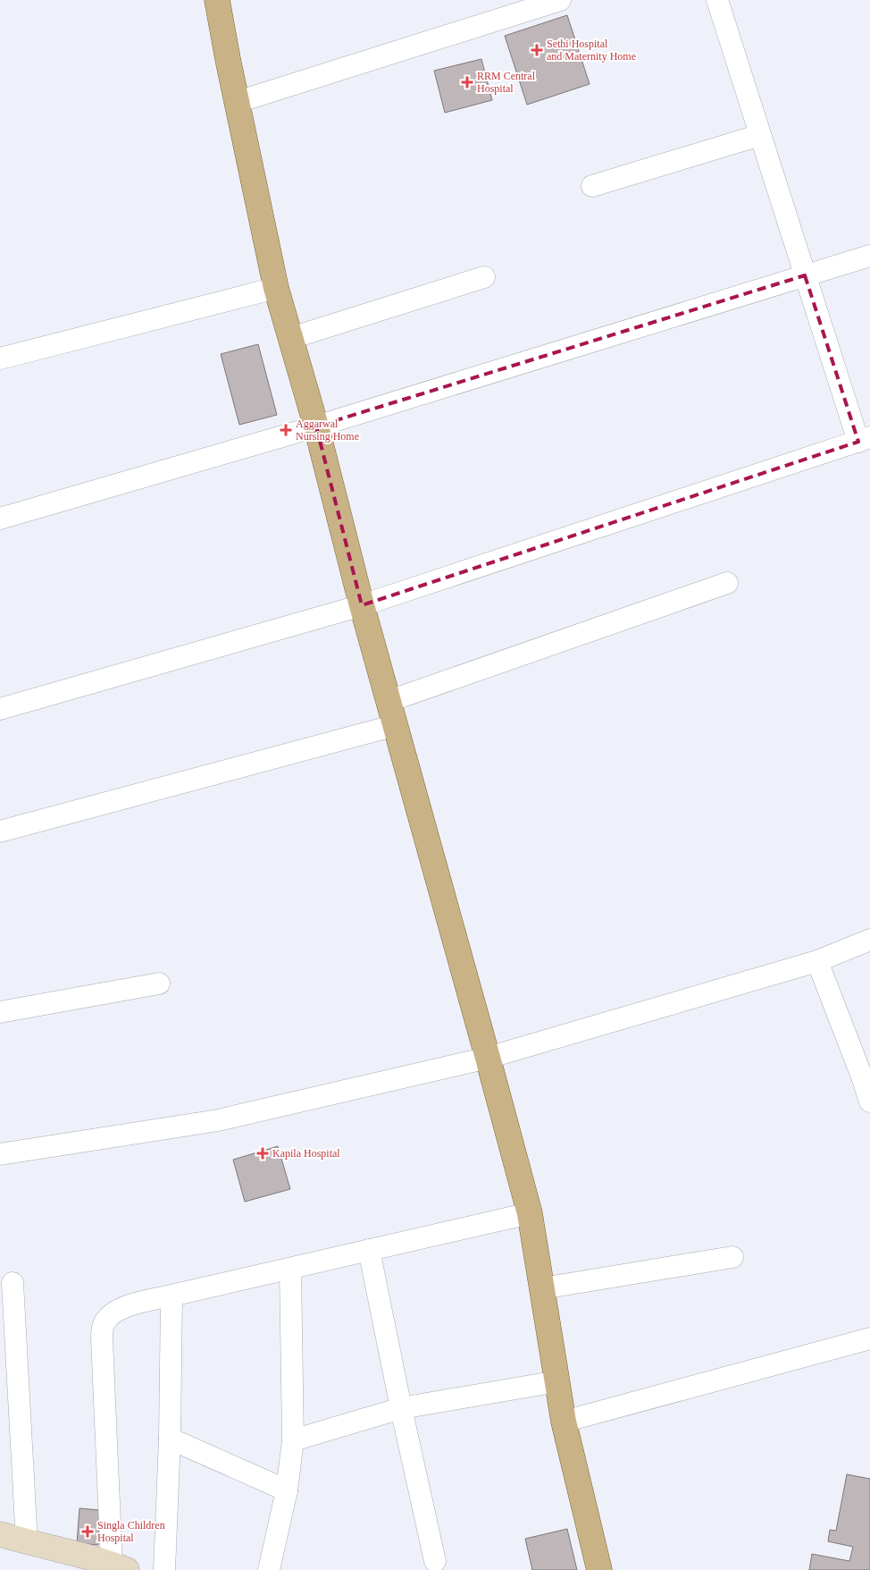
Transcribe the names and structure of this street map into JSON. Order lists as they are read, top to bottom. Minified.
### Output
{"places":{"health":["Sethi Hospital and Maternity Home","RRM Central Hospital","Aggarwal Nursing Home","Kapila Hospital","Singla Children Hospital"]}}
